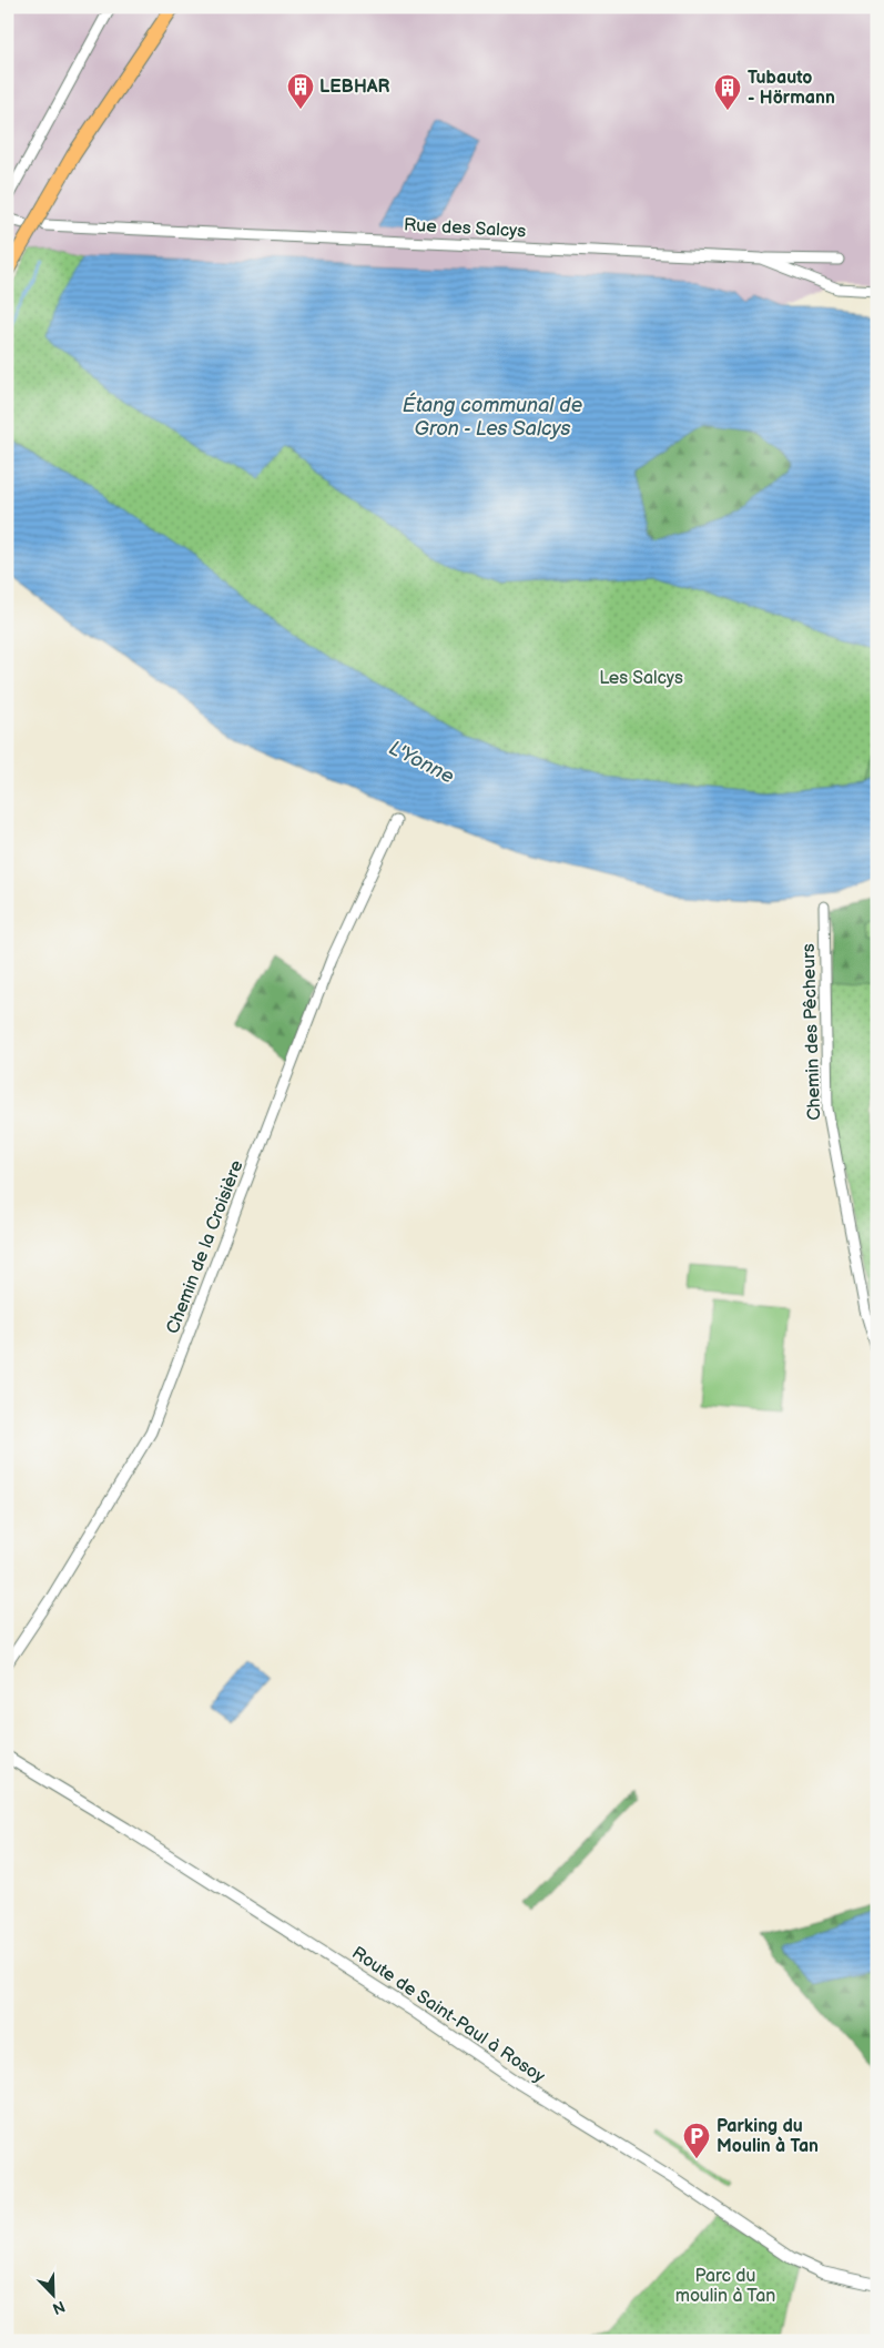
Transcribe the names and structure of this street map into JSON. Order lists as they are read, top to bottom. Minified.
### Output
{"streets":{"street":["Rue des Salcys","Chemin des Pêcheurs","Chemin de la Croisière","Route de Saint-Paul à Rosoy"]},"water":["Étang communal de Gron - Les Salcys","L'Yonne"],"parks":["Les Salcys","Parc du moulin à Tan"],"places":{"building":["LEBHAR","Tubauto - Hörmann"],"parking":["Parking du Moulin à Tan"]},"north":"bottom right"}
